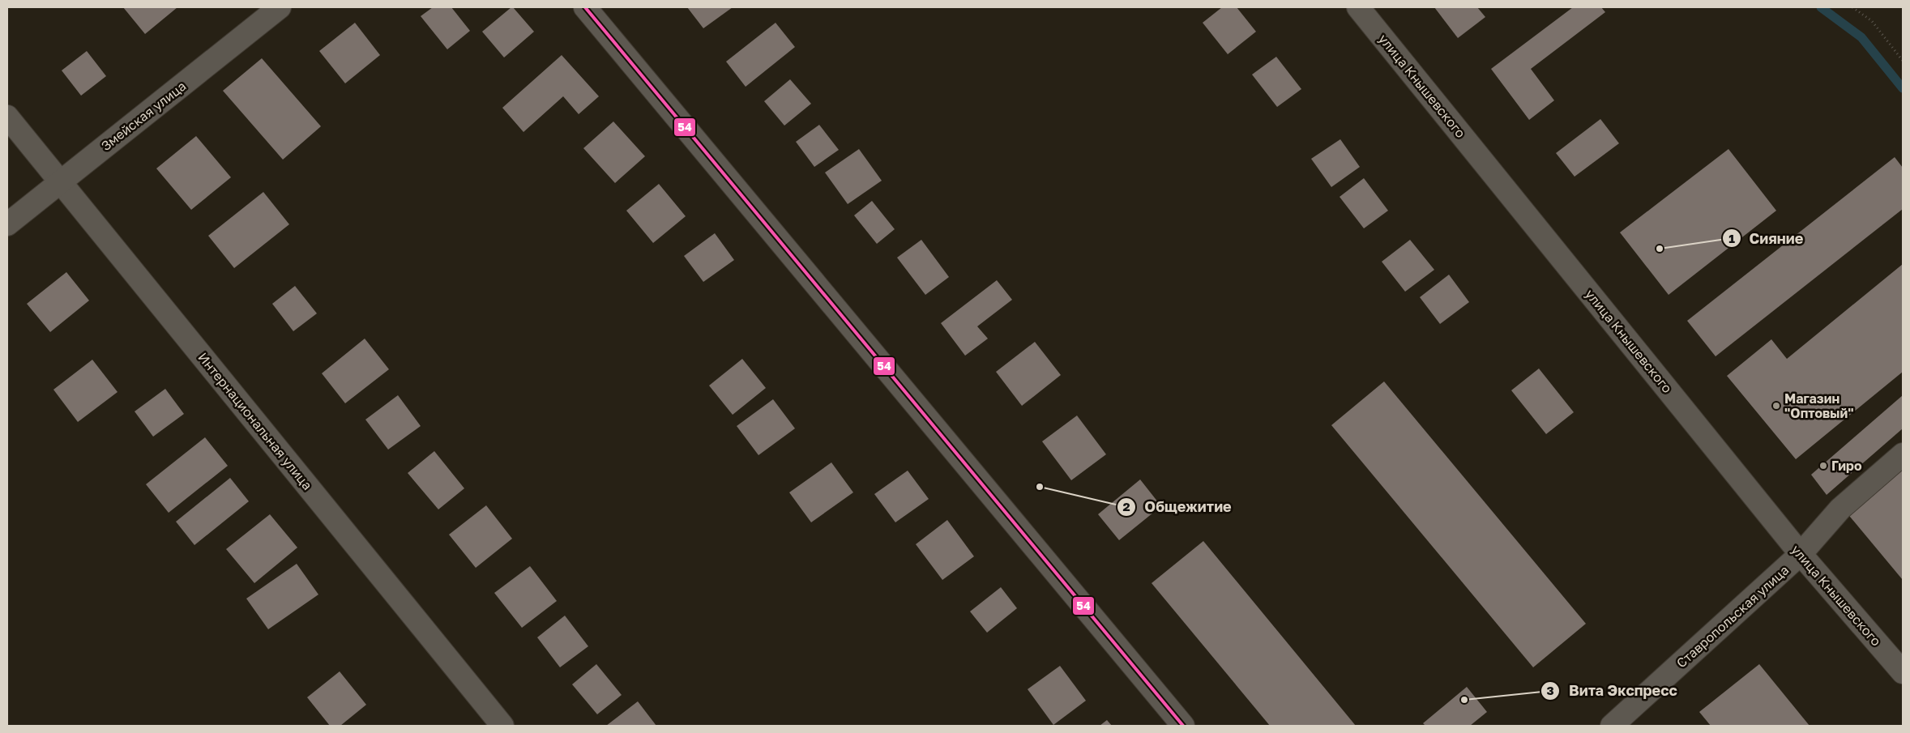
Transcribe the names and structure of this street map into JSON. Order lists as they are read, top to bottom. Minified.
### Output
{"streets":{"street":["улица Кнышевского","Змейская улица","Интернациональная улица","Ставропольская улица"]},"crossings":[["улица Кнышевского","Ставропольская улица"],["Змейская улица","Интернациональная улица"]],"places":["Сияние","Магазин \"Оптовый\"","Гиро","Общежитие","Вита Экспресс"],"lines":["transit line 54"]}
